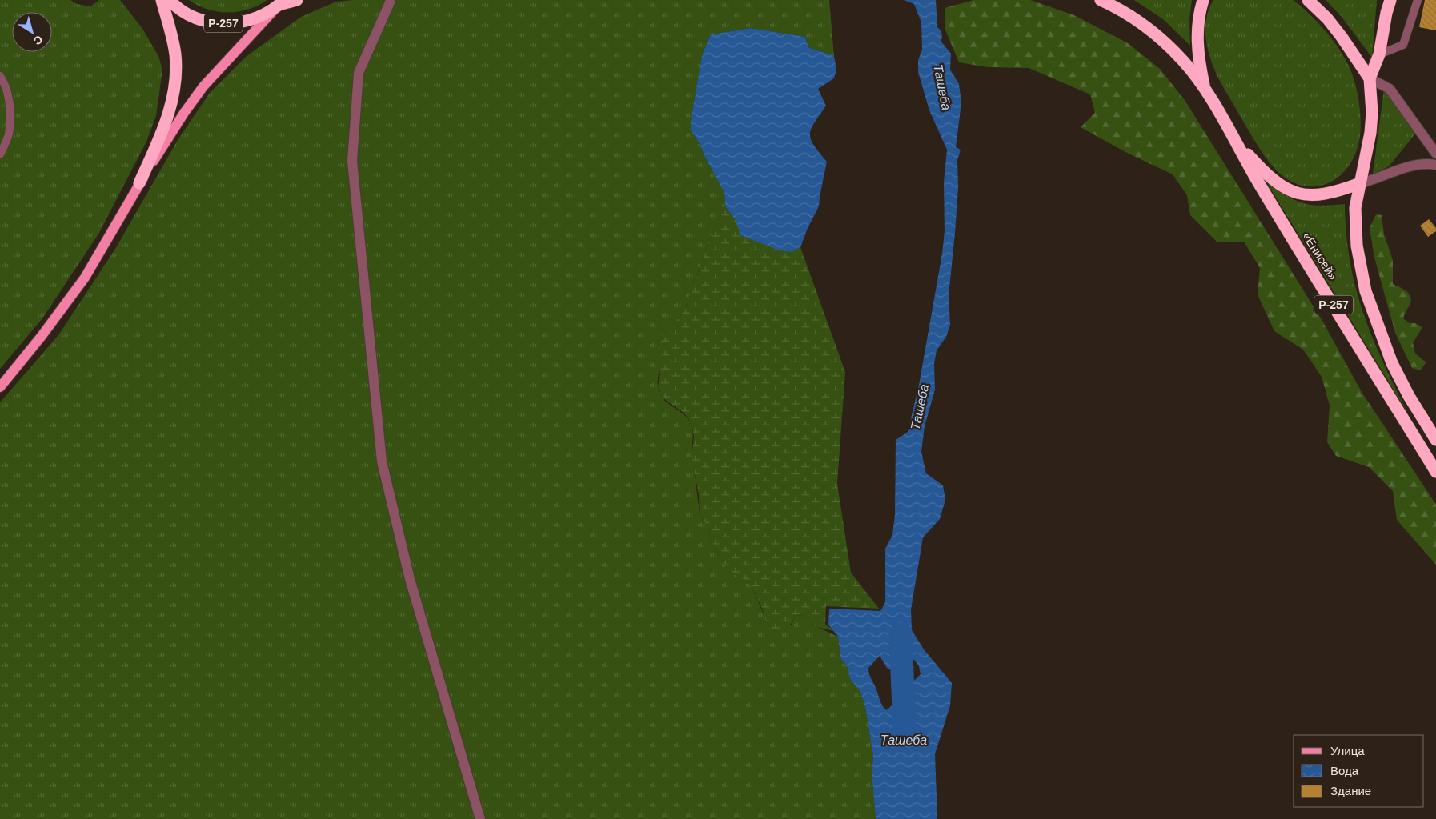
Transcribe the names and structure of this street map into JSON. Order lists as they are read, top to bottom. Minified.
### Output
{"streets":{"highway":["Р-257","«Енисей»"]},"crossings":[["Р-257","«Енисей»"]],"water":["Ташеба"],"legend":["Улица","Вода","Здание"],"north":"bottom right"}
